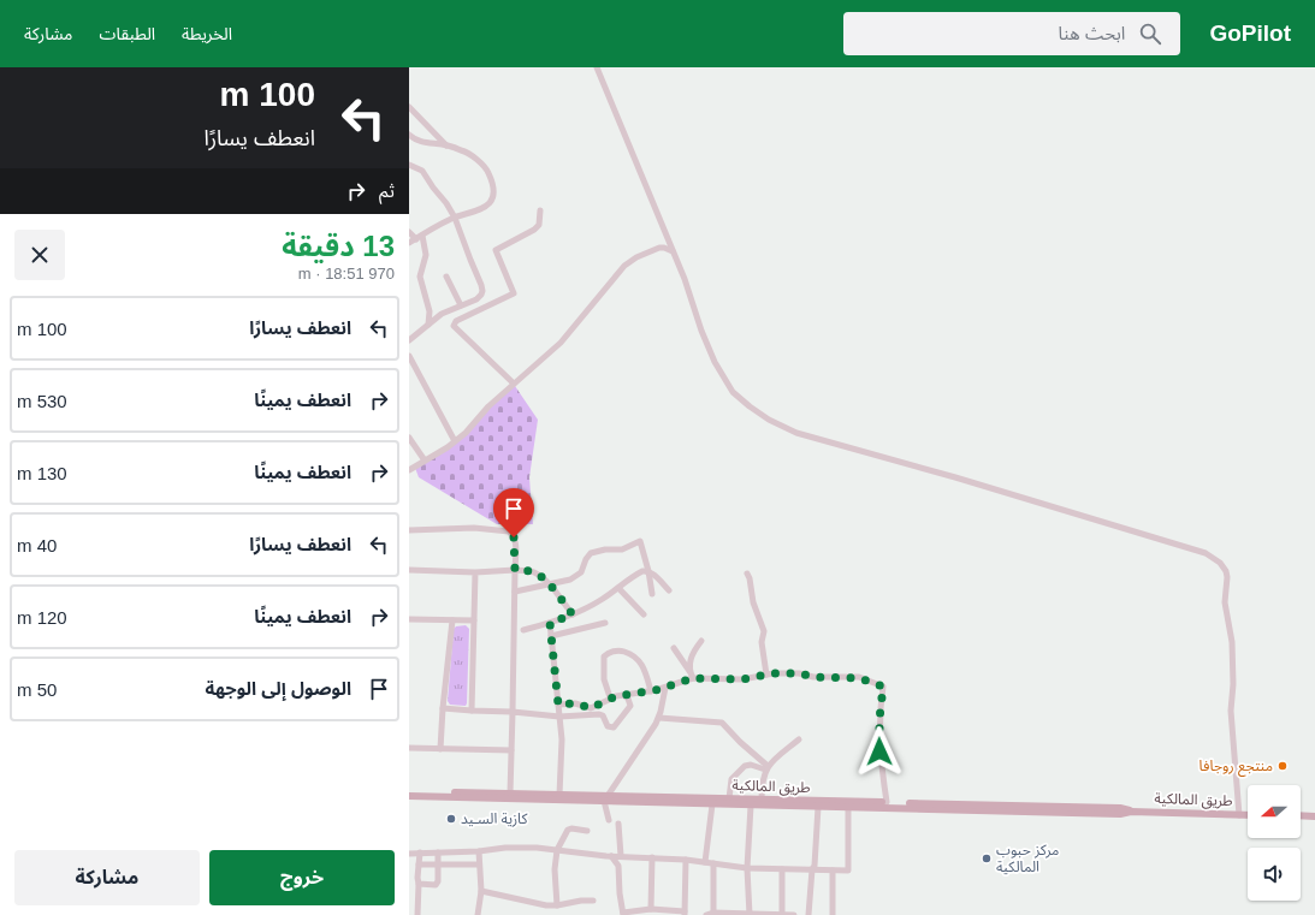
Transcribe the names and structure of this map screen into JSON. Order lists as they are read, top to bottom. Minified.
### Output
{"streets":{"main road":["طريق المالكية"]},"places":["منتجع روجافا","كازية السـيد","مركز حبوب المالكية"],"north":"left","page":{"header":"GoPilot","search":"ابحث هنا","nav":["الخريطة","الطبقات","مشاركة"],"turn":["100 m","انعطف يسارًا"],"then":"ثم","heading":["13 دقيقة","970 m · 18:51"],"list":[{"name":"انعطف يسارًا","value":"100 m"},{"name":"انعطف يمينًا","value":"530 m"},{"name":"انعطف يمينًا","value":"130 m"},{"name":"انعطف يسارًا","value":"40 m"},{"name":"انعطف يمينًا","value":"120 m"},{"name":"الوصول إلى الوجهة","value":"50 m"}],"buttons":["خروج","مشاركة"]}}
